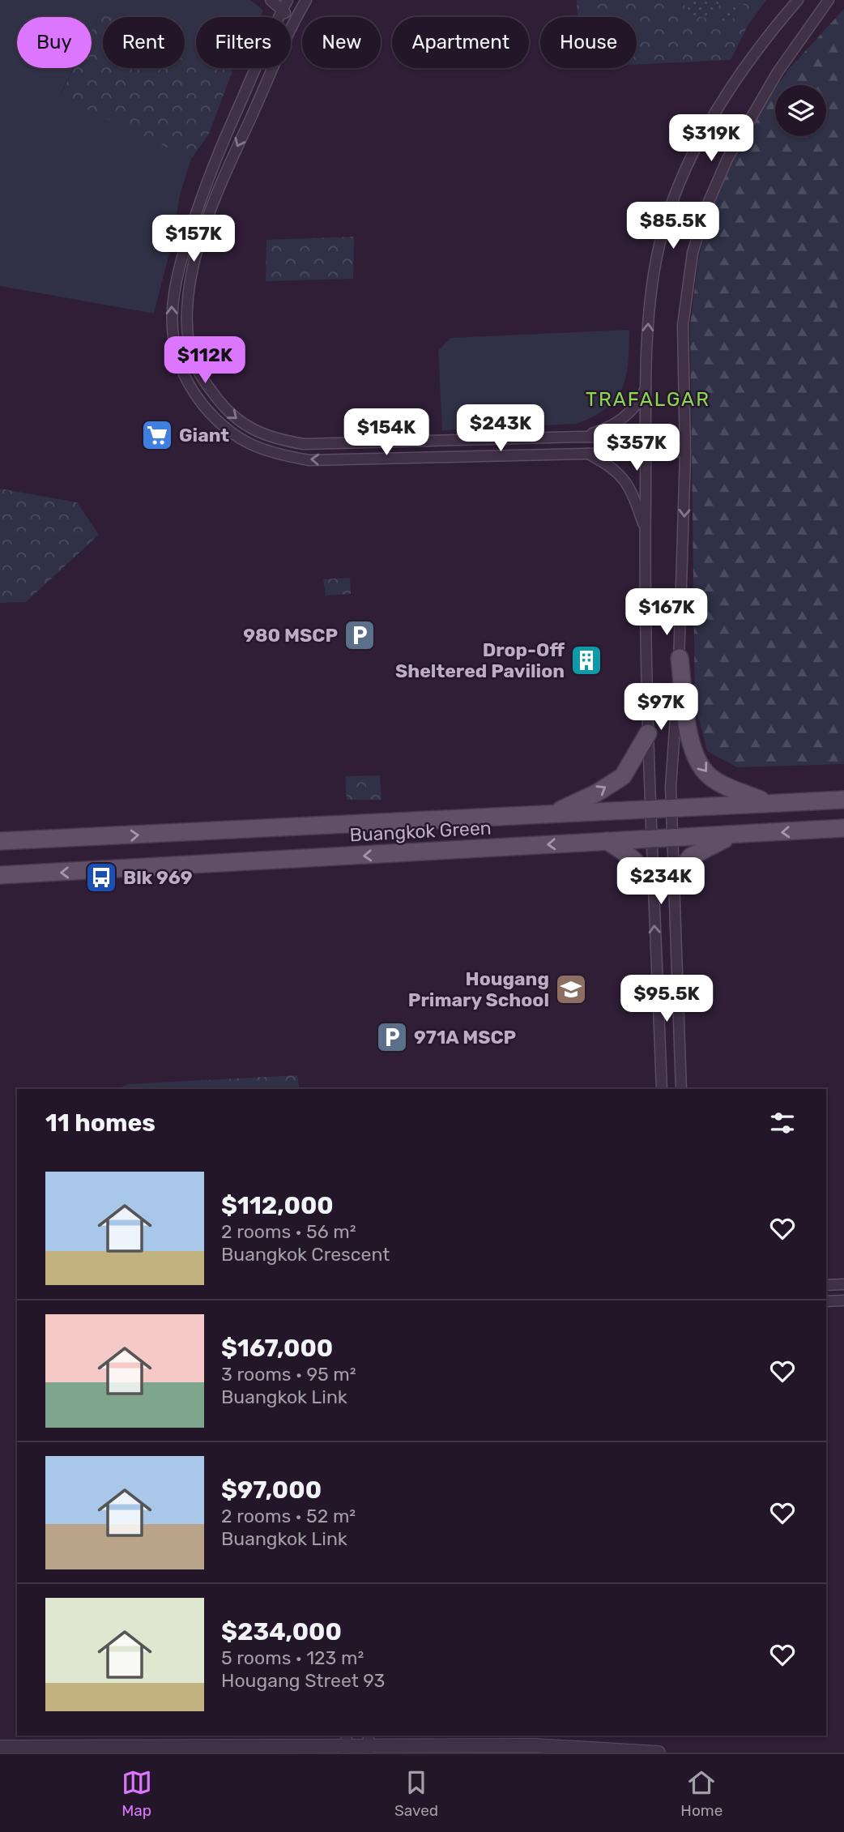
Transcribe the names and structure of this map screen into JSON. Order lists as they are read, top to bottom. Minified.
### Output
{"streets":{"main road":["Buangkok Green"]},"districts":["TRAFALGAR"],"places":{"supermarket":["Giant"],"parking":["980 MSCP","971A MSCP"],"building":["Drop-Off Sheltered Pavilion"],"bus stop":["Blk 969"],"school or university":["Hougang Primary School"]},"page":{"chip":["Buy","Rent","Filters","New","Apartment","House"],"price":["$319K","$85.5K","$157K","$112K","$243K","$154K","$357K","$167K","$97K","$234K","$95.5K"],"heading":"11 homes","list":[{"name":"$112,000","note":"2 rooms · 56 m² · Buangkok Crescent"},{"name":"$167,000","note":"3 rooms · 95 m² · Buangkok Link"},{"name":"$97,000","note":"2 rooms · 52 m² · Buangkok Link"},{"name":"$234,000","note":"5 rooms · 123 m² · Hougang Street 93"}],"tabs":["Map","Saved","Home"]}}
